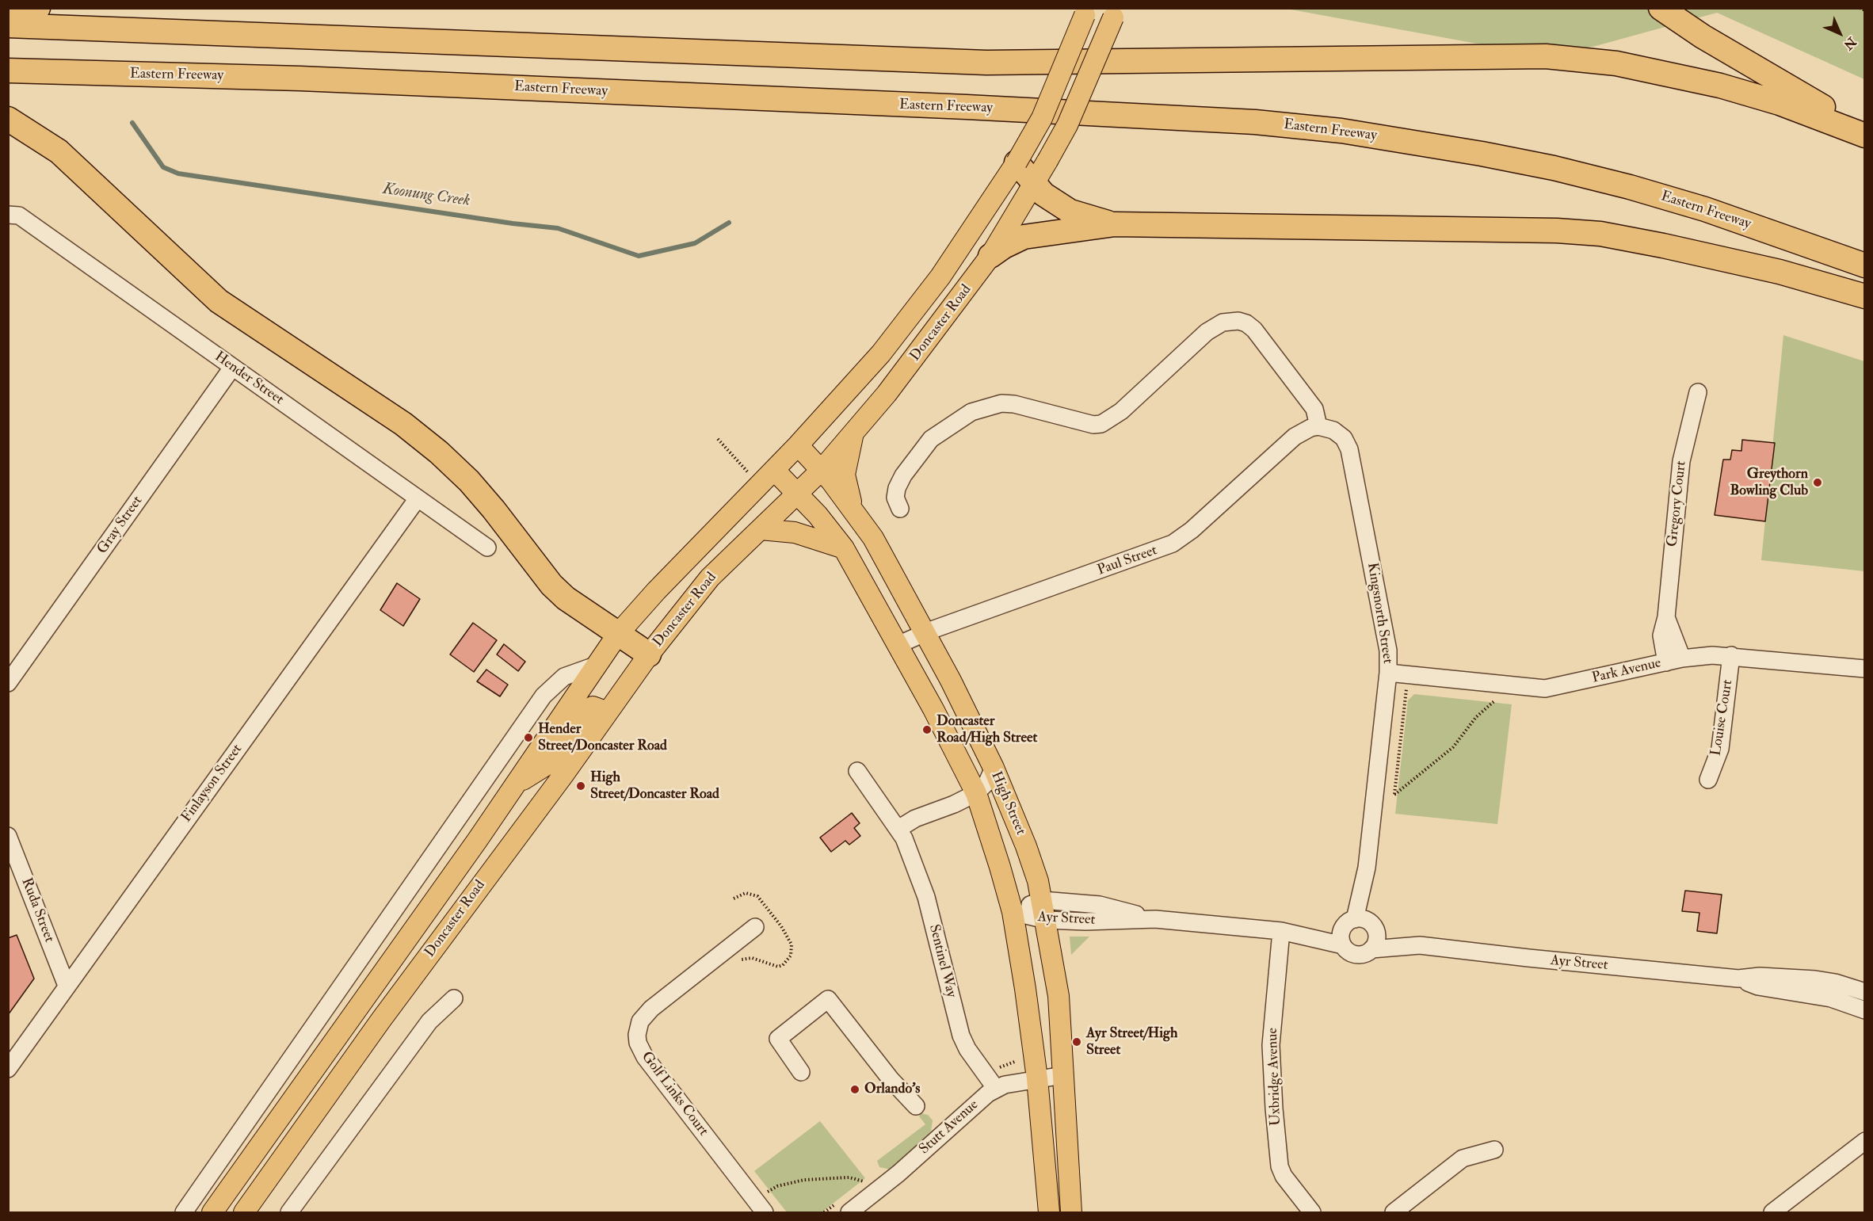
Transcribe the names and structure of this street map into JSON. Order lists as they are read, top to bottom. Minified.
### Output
{"streets":{"highway":["Eastern Freeway"],"main road":["Doncaster Road","High Street"],"street":["Hender Street","Gregory Court","Gray Street","Paul Street","Kingsnorth Street","Park Avenue","Louise Court","Finlayson Street","Ruda Street","Ayr Street","Sentinel Way","Uxbridge Avenue","Golf Links Court","Stutt Avenue"]},"crossings":[["Doncaster Road","High Street"],["Hender Street","Gray Street"],["Hender Street","Finlayson Street"],["Gregory Court","Park Avenue"],["Paul Street","Kingsnorth Street"],["Paul Street","High Street"],["Kingsnorth Street","Park Avenue"],["Kingsnorth Street","Ayr Street"],["Park Avenue","Louise Court"],["Finlayson Street","Ruda Street"],["High Street","Ayr Street"],["High Street","Stutt Avenue"],["Ayr Street","Uxbridge Avenue"],["Sentinel Way","Stutt Avenue"]],"water":["Koonung Creek"],"places":["Greythorn Bowling Club","Doncaster Road/High Street","Hender Street/Doncaster Road","High Street/Doncaster Road","Ayr Street/High Street","Orlando's"],"north":"bottom right"}
